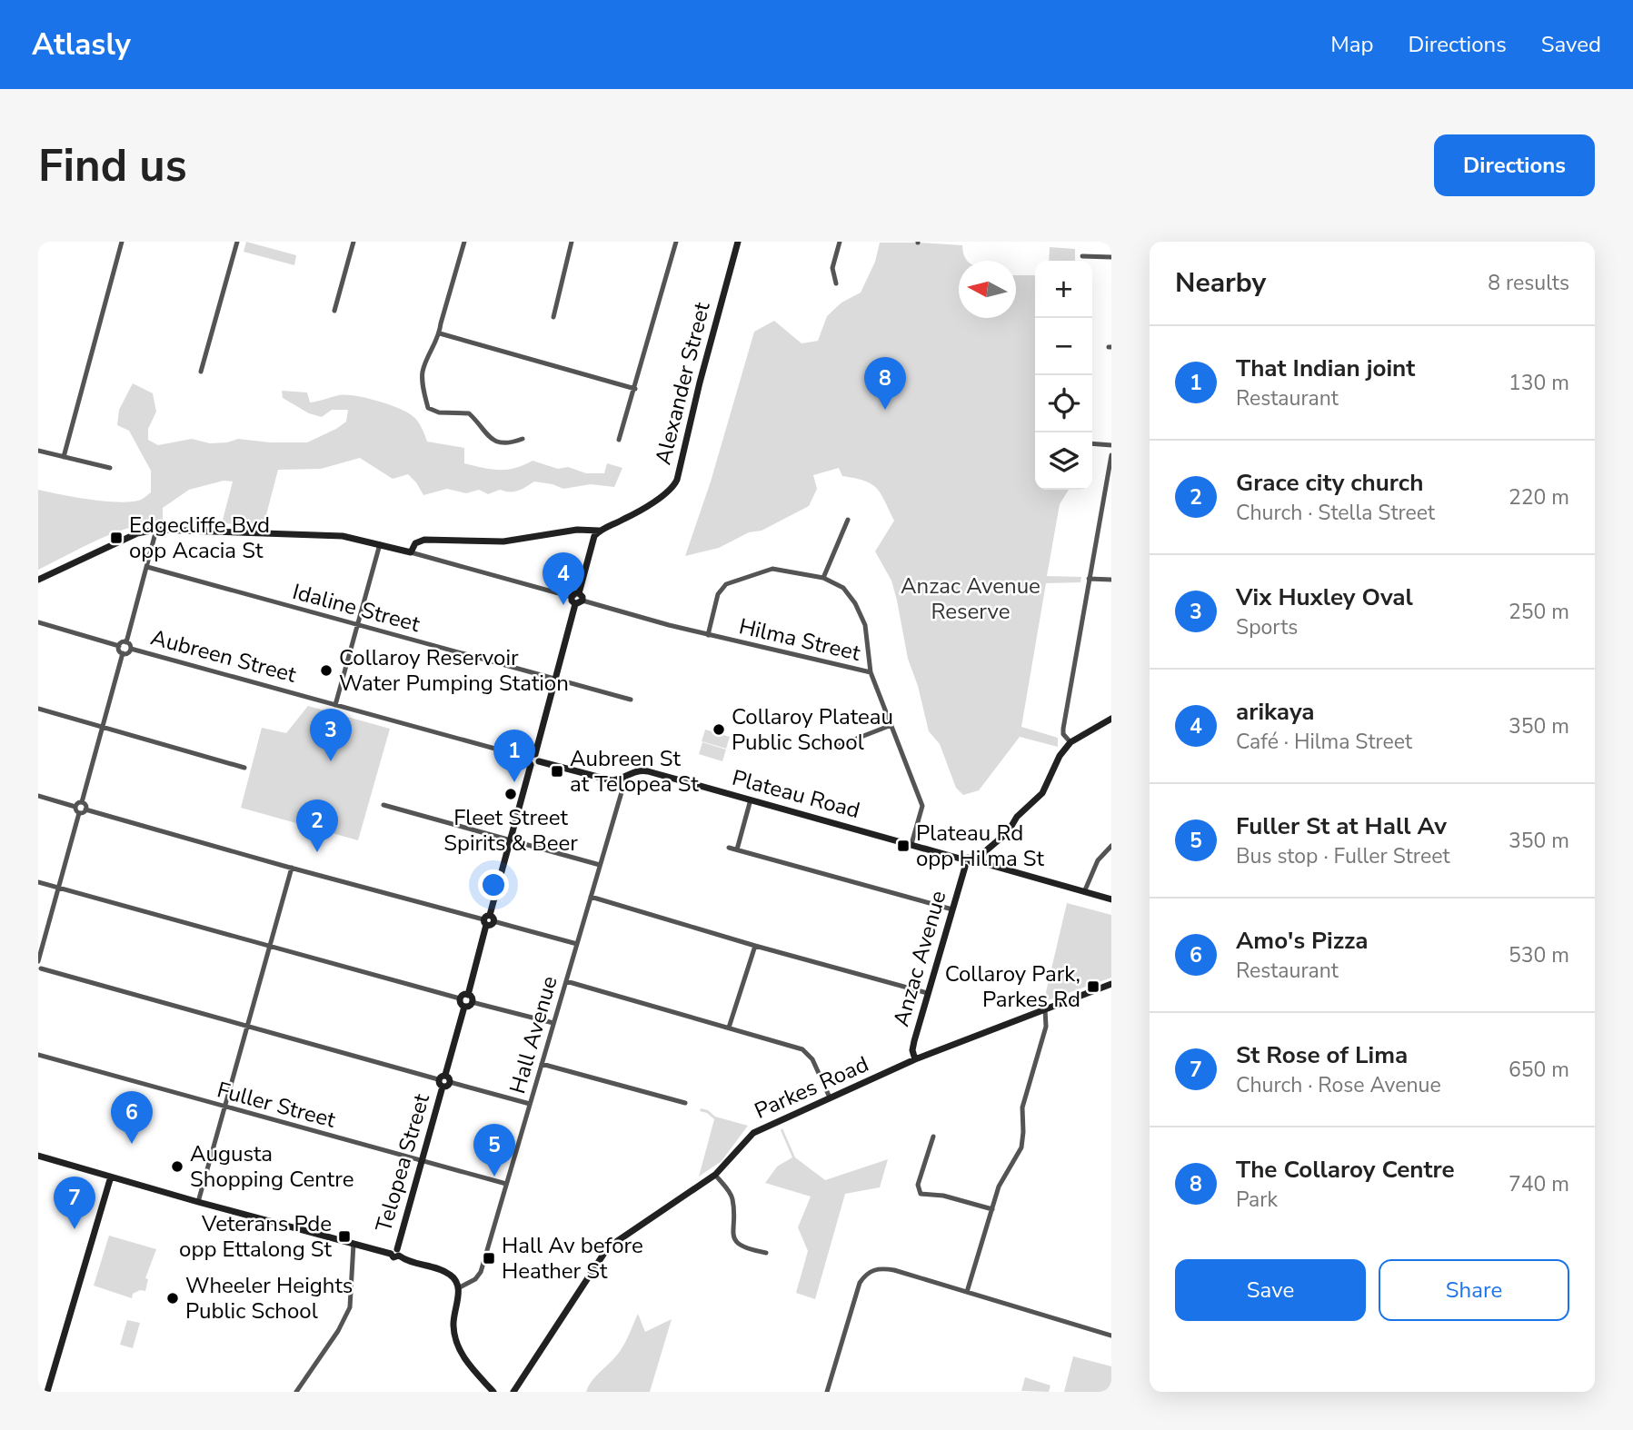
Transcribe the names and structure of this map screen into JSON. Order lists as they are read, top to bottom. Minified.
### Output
{"streets":{"street":["Alexander Street","Idaline Street","Hilma Street","Aubreen Street","Plateau Road","Anzac Avenue","Hall Avenue","Parkes Road","Fuller Street","Telopea Street"]},"crossings":[["Hilma Street","Plateau Road"],["Plateau Road","Anzac Avenue"],["Plateau Road","Hall Avenue"],["Anzac Avenue","Parkes Road"],["Hall Avenue","Fuller Street"],["Fuller Street","Telopea Street"]],"parks":["Anzac Avenue Reserve"],"places":{"transit":["Edgecliffe Bvd opp Acacia St","Aubreen St at Telopea St","Plateau Rd opp Hilma St","Collaroy Park, Parkes Rd","Veterans Pde opp Ettalong St","Hall Av before Heather St"],"other":["Collaroy Reservoir Water Pumping Station","Collaroy Plateau Public School","Fleet Street Spirits & Beer","Augusta Shopping Centre","Wheeler Heights Public School"]},"north":"left","page":{"header":"Atlasly","nav":["Map","Directions","Saved"],"buttons":["Directions",["Save","Share"]],"title":"Find us","heading":["Nearby","8 results"],"map_buttons":["+","−"],"list":[{"mark":"1","name":"That Indian joint","note":"Restaurant","value":"130 m"},{"mark":"2","name":"Grace city church","note":"Church · Stella Street","value":"220 m"},{"mark":"3","name":"Vix Huxley Oval","note":"Sports","value":"250 m"},{"mark":"4","name":"arikaya","note":"Café · Hilma Street","value":"350 m"},{"mark":"5","name":"Fuller St at Hall Av","note":"Bus stop · Fuller Street","value":"350 m"},{"mark":"6","name":"Amo's Pizza","note":"Restaurant","value":"530 m"},{"mark":"7","name":"St Rose of Lima","note":"Church · Rose Avenue","value":"650 m"},{"mark":"8","name":"The Collaroy Centre","note":"Park","value":"740 m"}],"pins":["8","4","3","1","2","6","5","7"]}}
